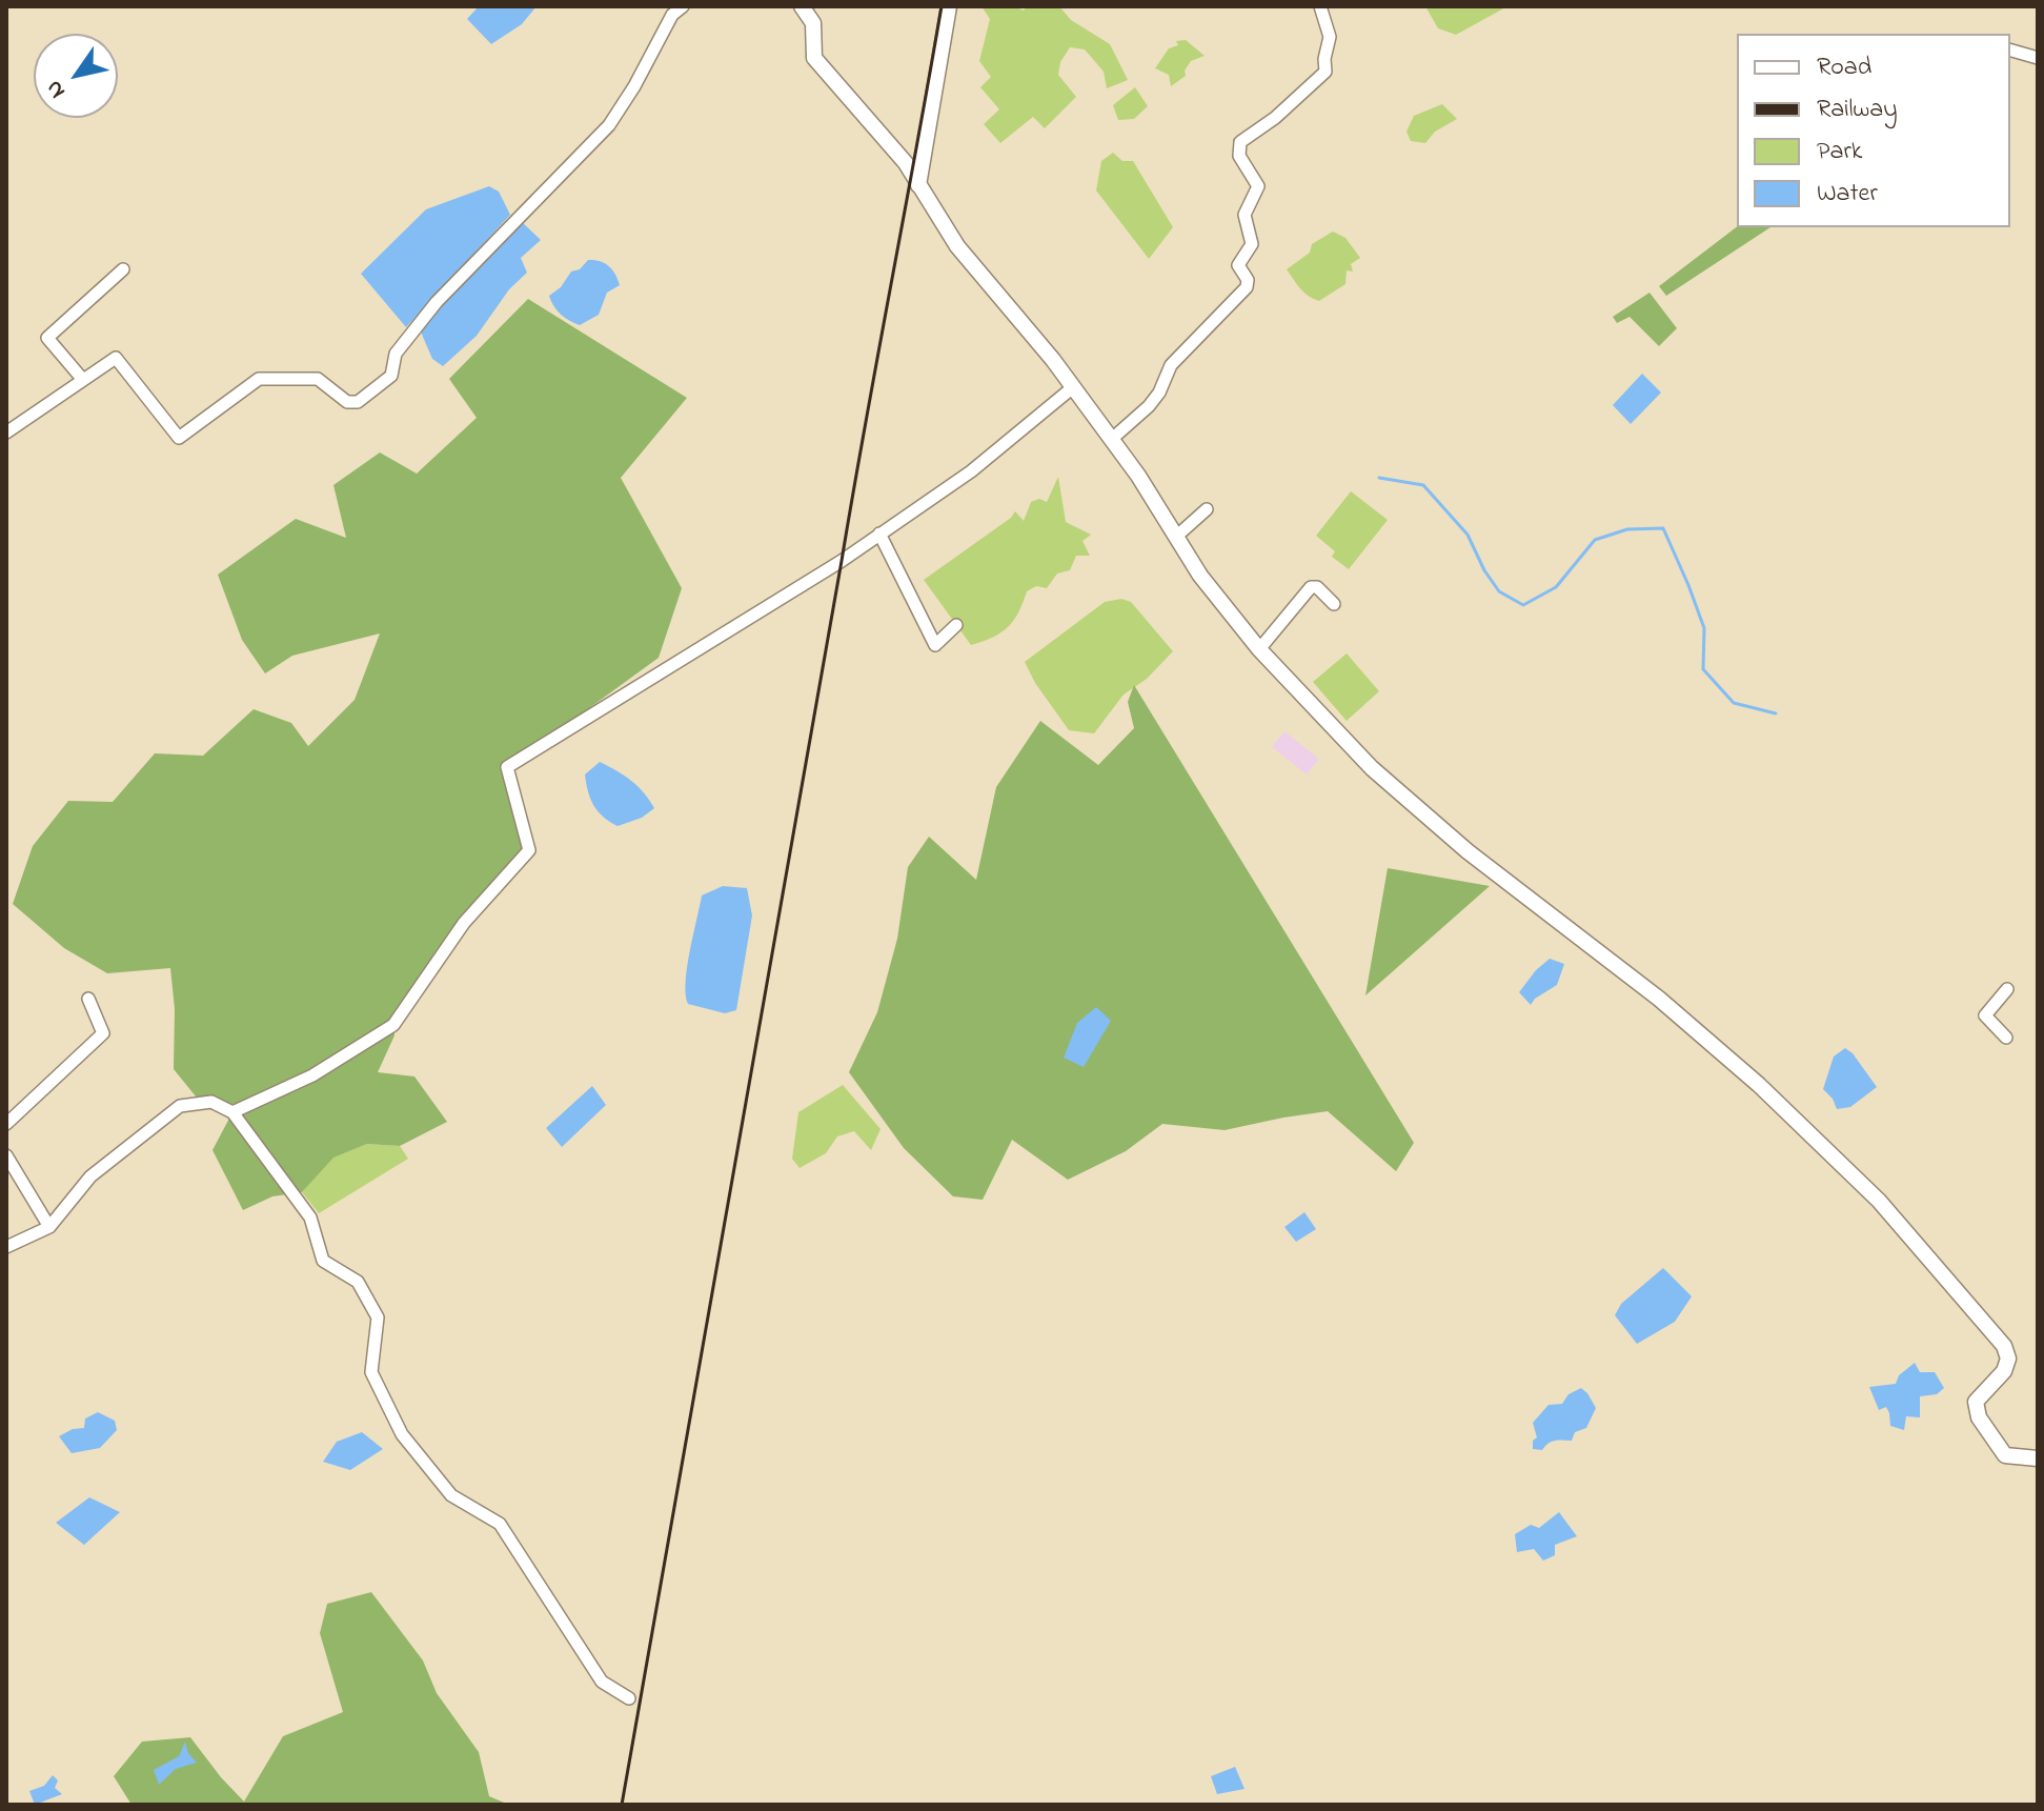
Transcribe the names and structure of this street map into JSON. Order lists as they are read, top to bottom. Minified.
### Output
{"legend":["Road","Railway","Park","Water"],"north":"bottom left"}
